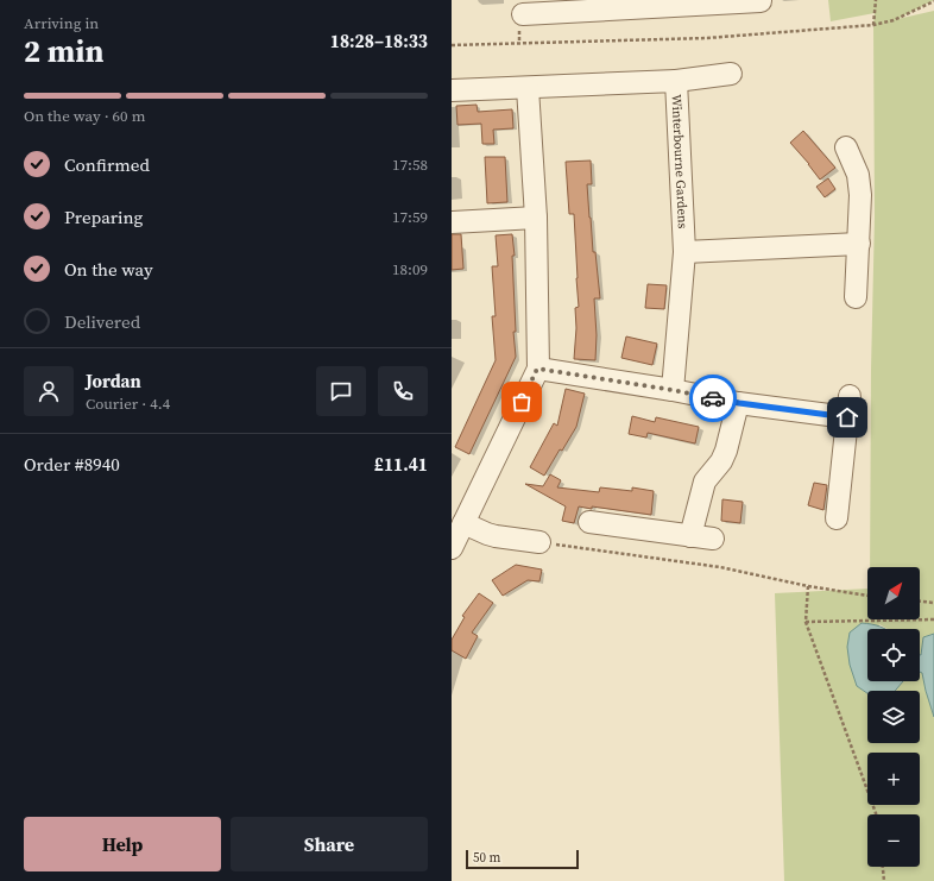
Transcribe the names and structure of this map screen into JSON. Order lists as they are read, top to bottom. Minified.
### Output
{"streets":{"street":["Winterbourne Gardens"]},"scale_bar":"50 m","north":"top right","page":{"heading":["2 min","Arriving in","18:28–18:33"],"panel":["Jordan","Courier · 4.4","Order #8940","£11.41"],"bar":"On the way · 60 m","list":[["Confirmed","17:58"],["Preparing","17:59"],["On the way","18:09"],"Delivered"],"map_buttons":["+","−"],"buttons":["Help","Share"],"scale":"50 m"}}
